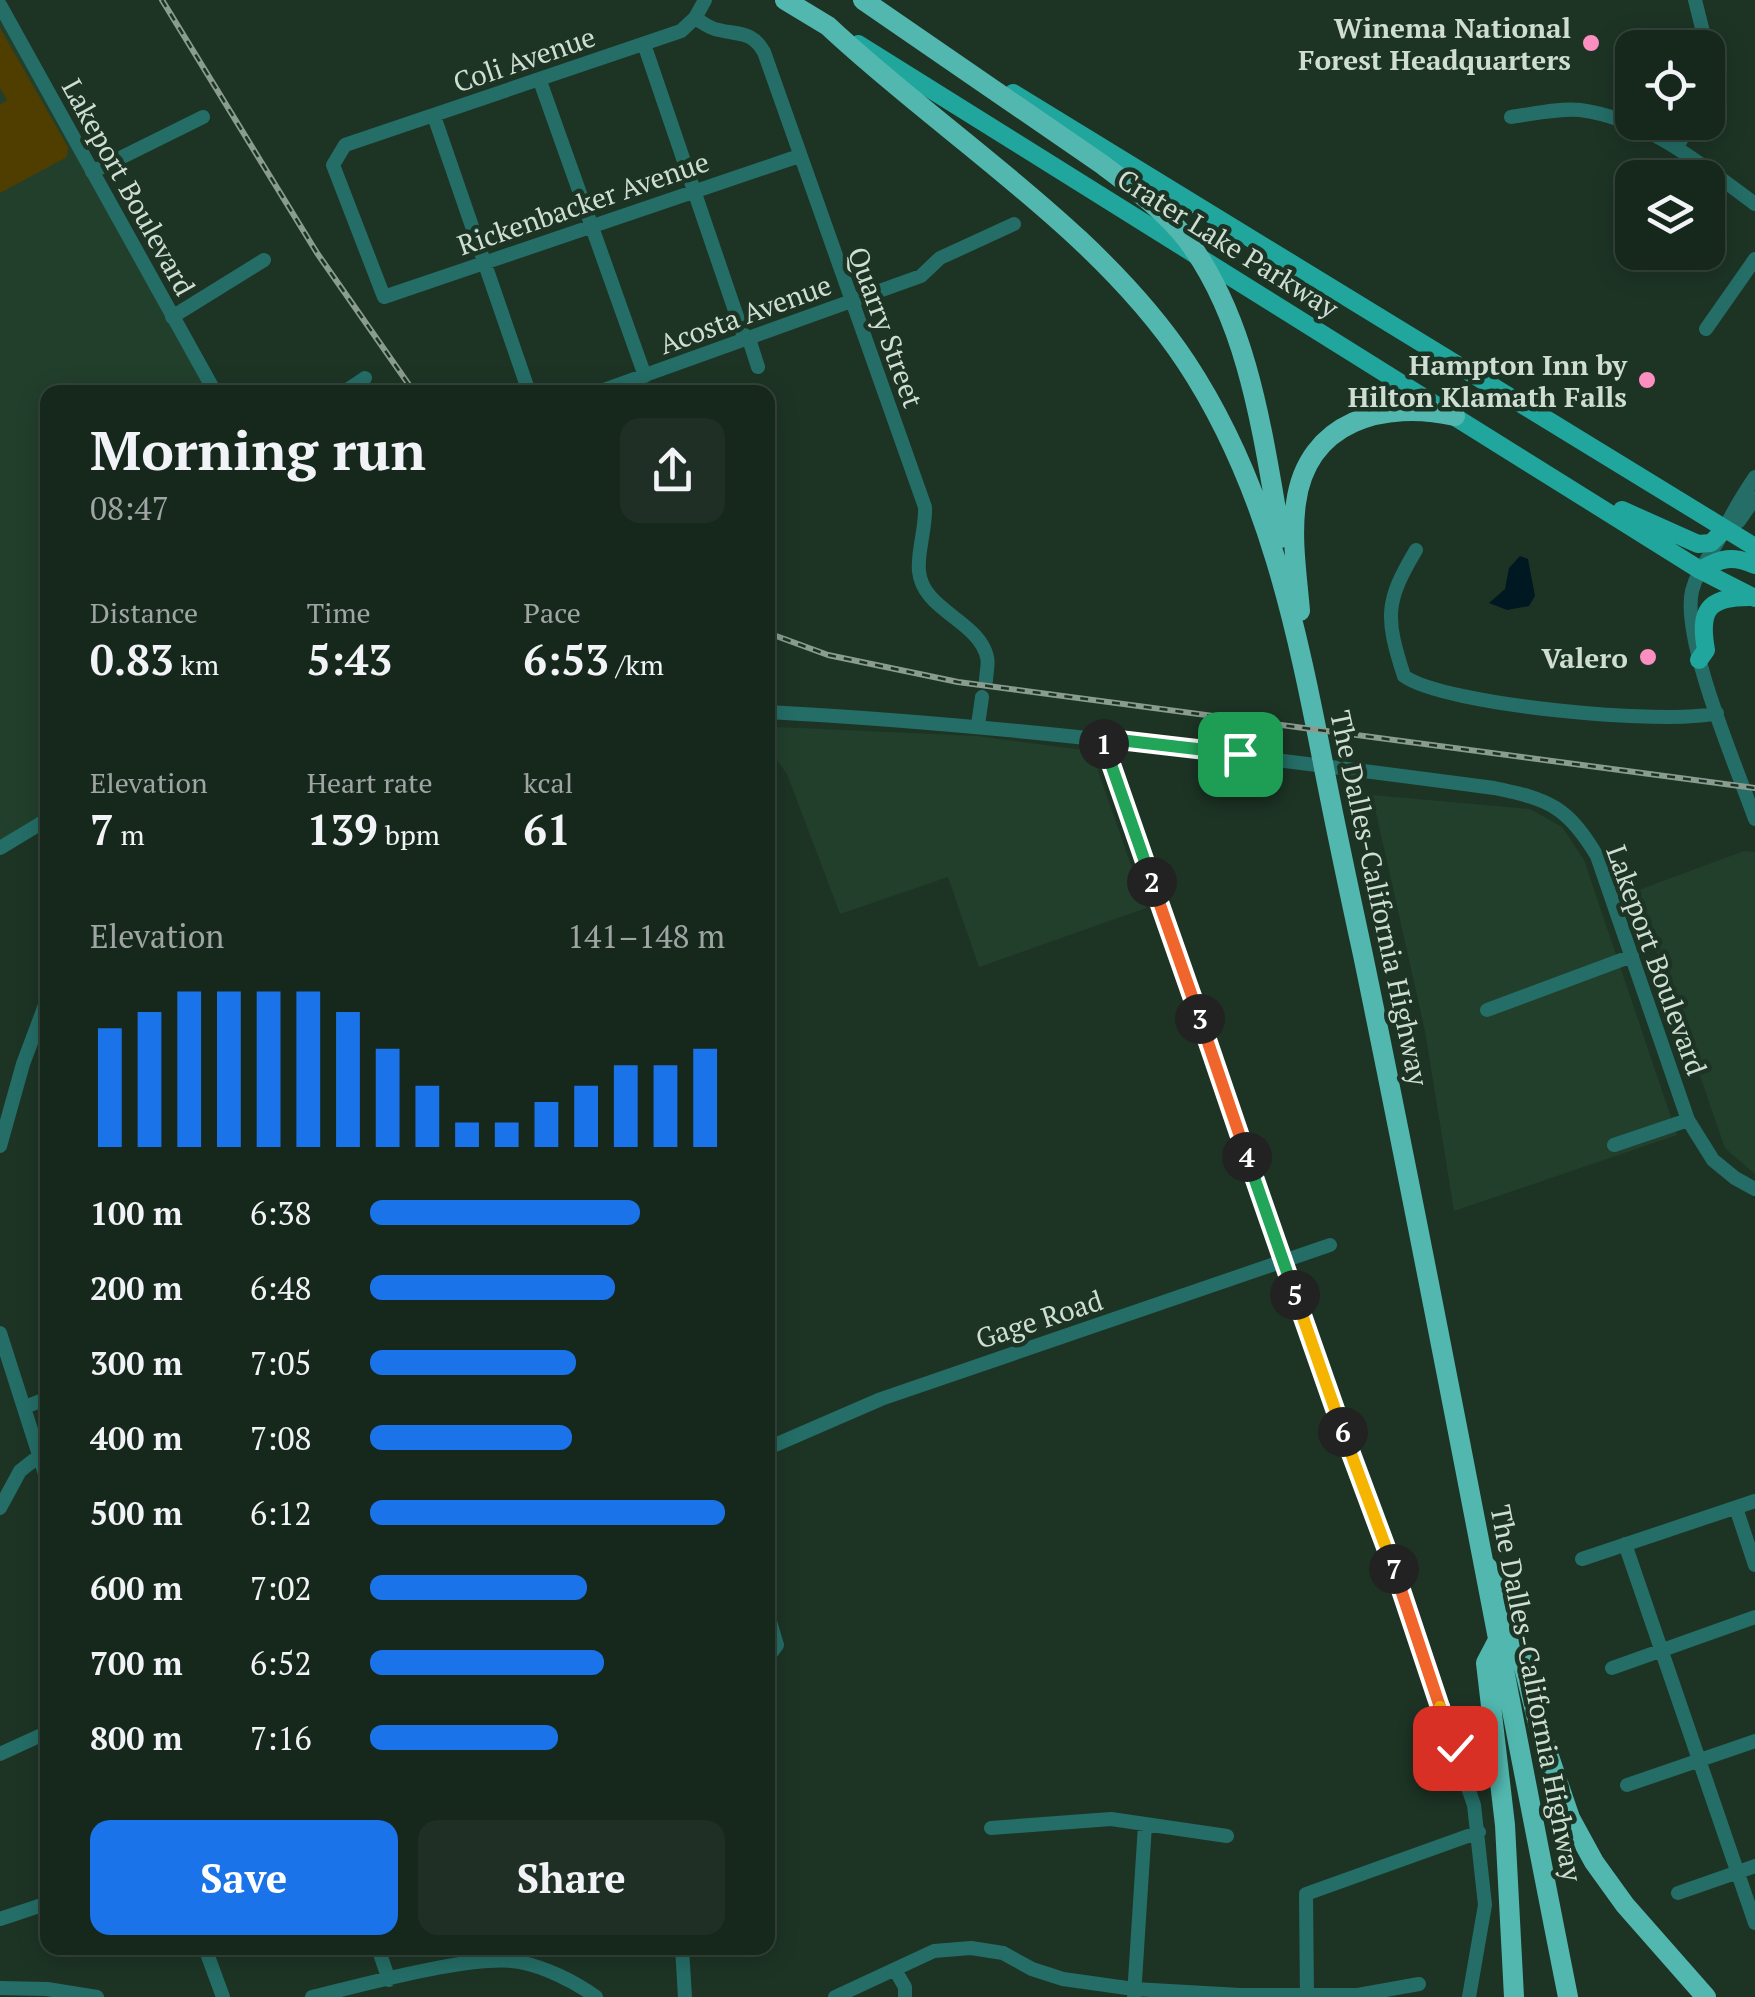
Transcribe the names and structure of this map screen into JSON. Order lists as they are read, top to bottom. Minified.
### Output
{"streets":{"highway":["The Dalles-California Highway"],"main road":["Crater Lake Parkway"],"street":["Coli Avenue","Lakeport Boulevard","Rickenbacker Avenue","Acosta Avenue","Quarry Street","Gage Road"]},"crossings":[["Coli Avenue","Rickenbacker Avenue"],["Coli Avenue","Quarry Street"],["Rickenbacker Avenue","Quarry Street"],["Crater Lake Parkway","The Dalles-California Highway"],["Acosta Avenue","Quarry Street"]],"places":["Winema National Forest Headquarters","Hampton Inn by Hilton Klamath Falls","Valero"],"page":{"heading":["Morning run","08:47"],"stats":[["Distance","0.83 km"],["Time","5:43"],["Pace","6:53 /km"],["Elevation","7 m"],["Heart rate","139 bpm"],["kcal","61"]],"pins":["1","2","3","4","5","6","7"],"chart":["Elevation","141–148 m"],"list":[{"name":"100 m","note":"6:38"},{"name":"200 m","note":"6:48"},{"name":"300 m","note":"7:05"},{"name":"400 m","note":"7:08"},{"name":"500 m","note":"6:12"},{"name":"600 m","note":"7:02"},{"name":"700 m","note":"6:52"},{"name":"800 m","note":"7:16"}],"buttons":["Save","Share"]}}
